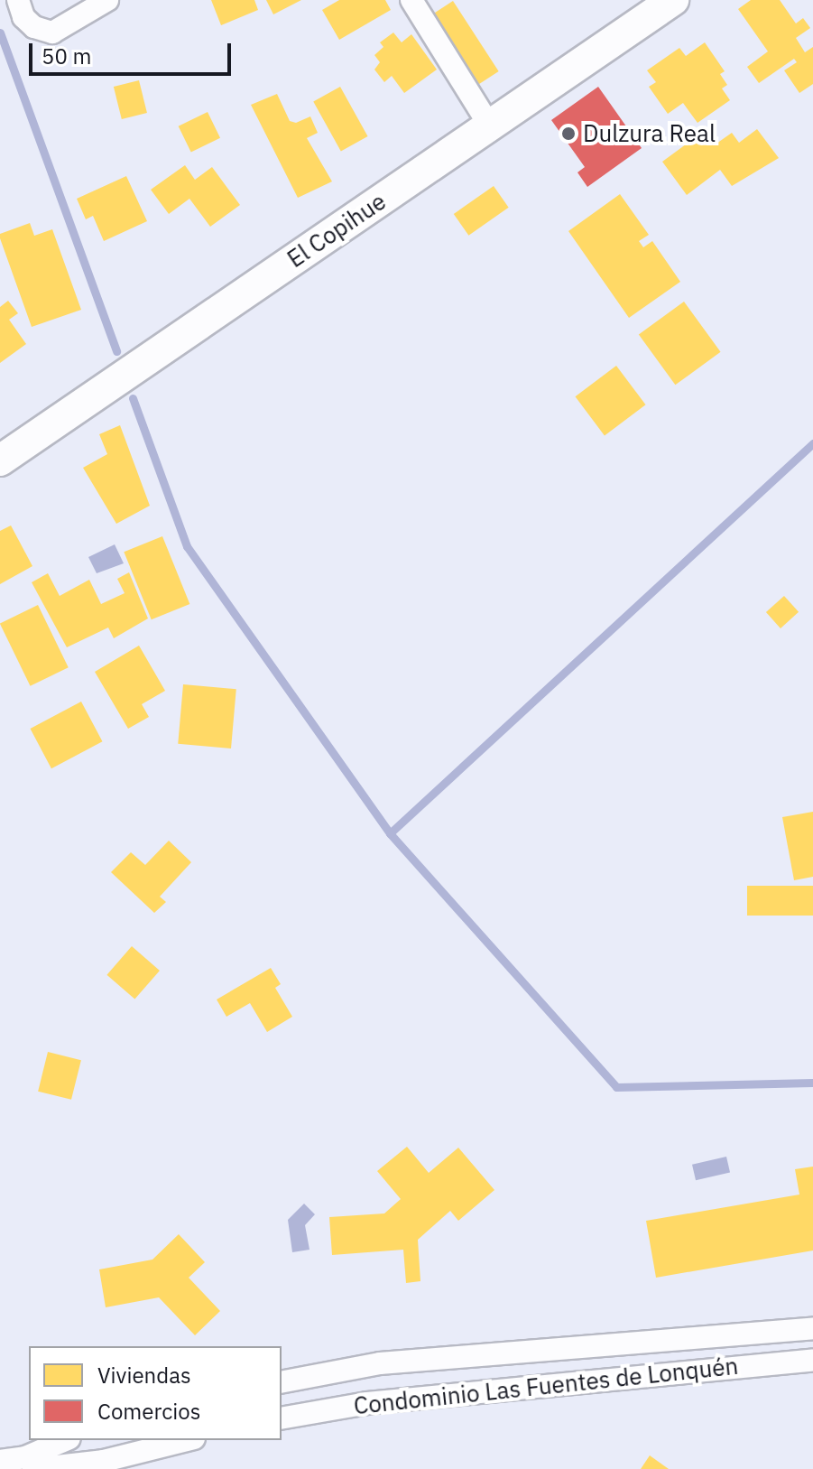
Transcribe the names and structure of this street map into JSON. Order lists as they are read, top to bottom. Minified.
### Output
{"streets":{"main road":["El Copihue"],"street":["Condominio Las Fuentes de Lonquén"]},"places":["Dulzura Real"],"legend":["Viviendas","Comercios"],"scale_bar":"50 m"}
